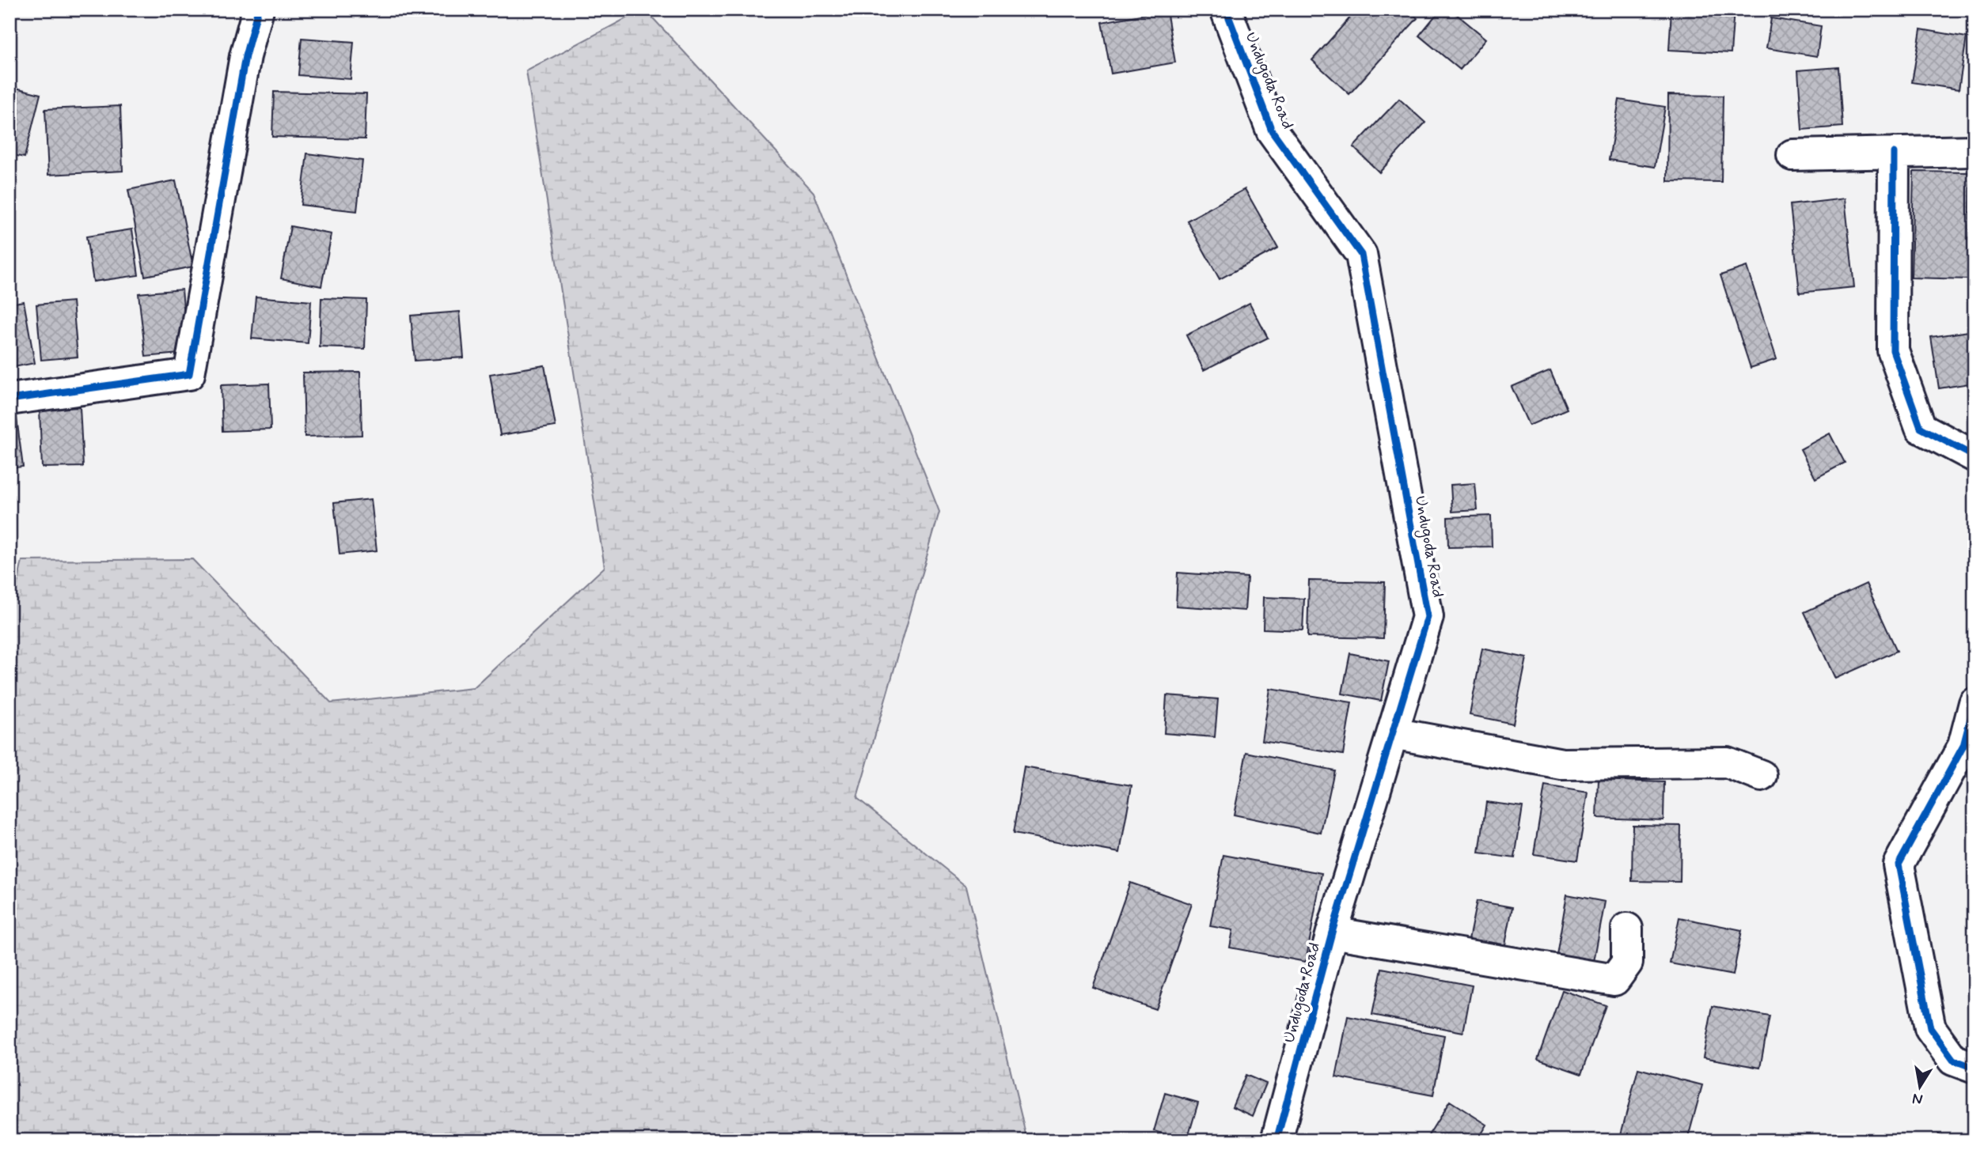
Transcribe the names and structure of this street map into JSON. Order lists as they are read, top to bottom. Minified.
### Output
{"streets":{"street":["Undugoda Road"]},"north":"bottom"}
